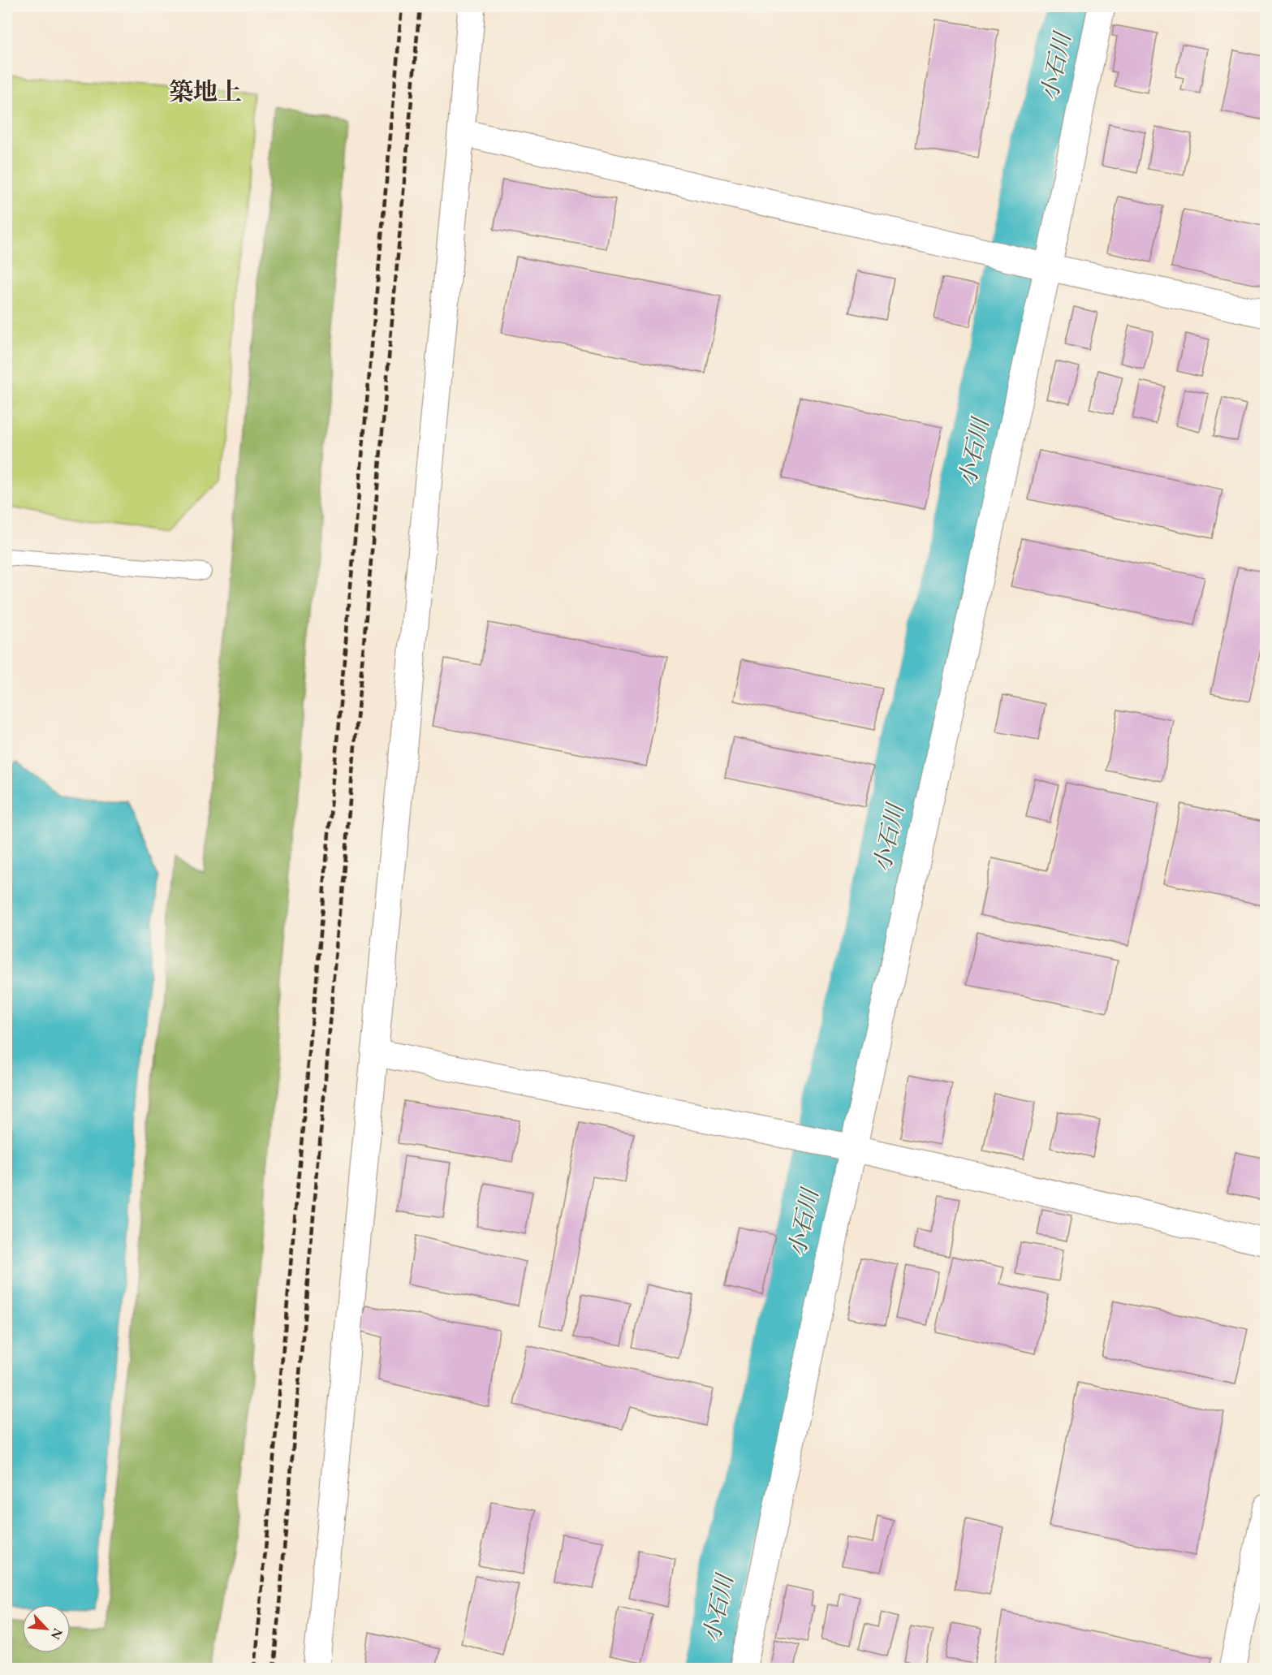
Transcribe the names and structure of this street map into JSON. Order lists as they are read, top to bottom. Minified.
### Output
{"districts":["築地上"],"water":["小石川"],"north":"bottom right"}
